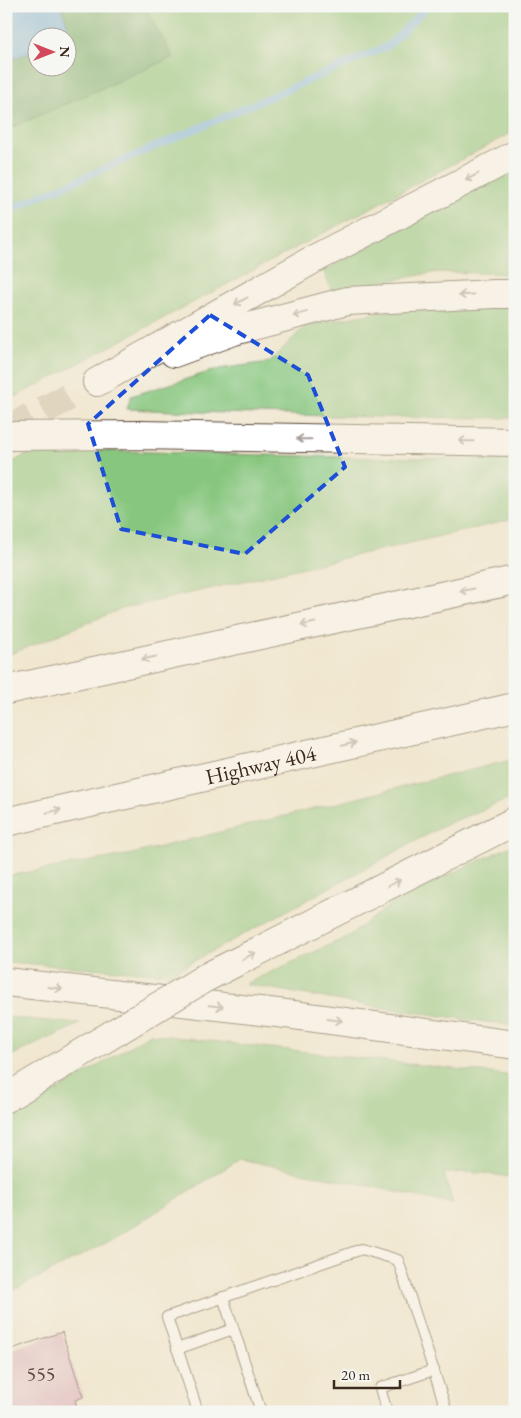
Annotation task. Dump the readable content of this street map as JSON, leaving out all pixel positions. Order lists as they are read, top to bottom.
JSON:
{
  "streets": {
    "highway": ["Highway 404"]
  },
  "house_numbers": ["555"],
  "scale_bar": "20 m",
  "north": "right"
}
